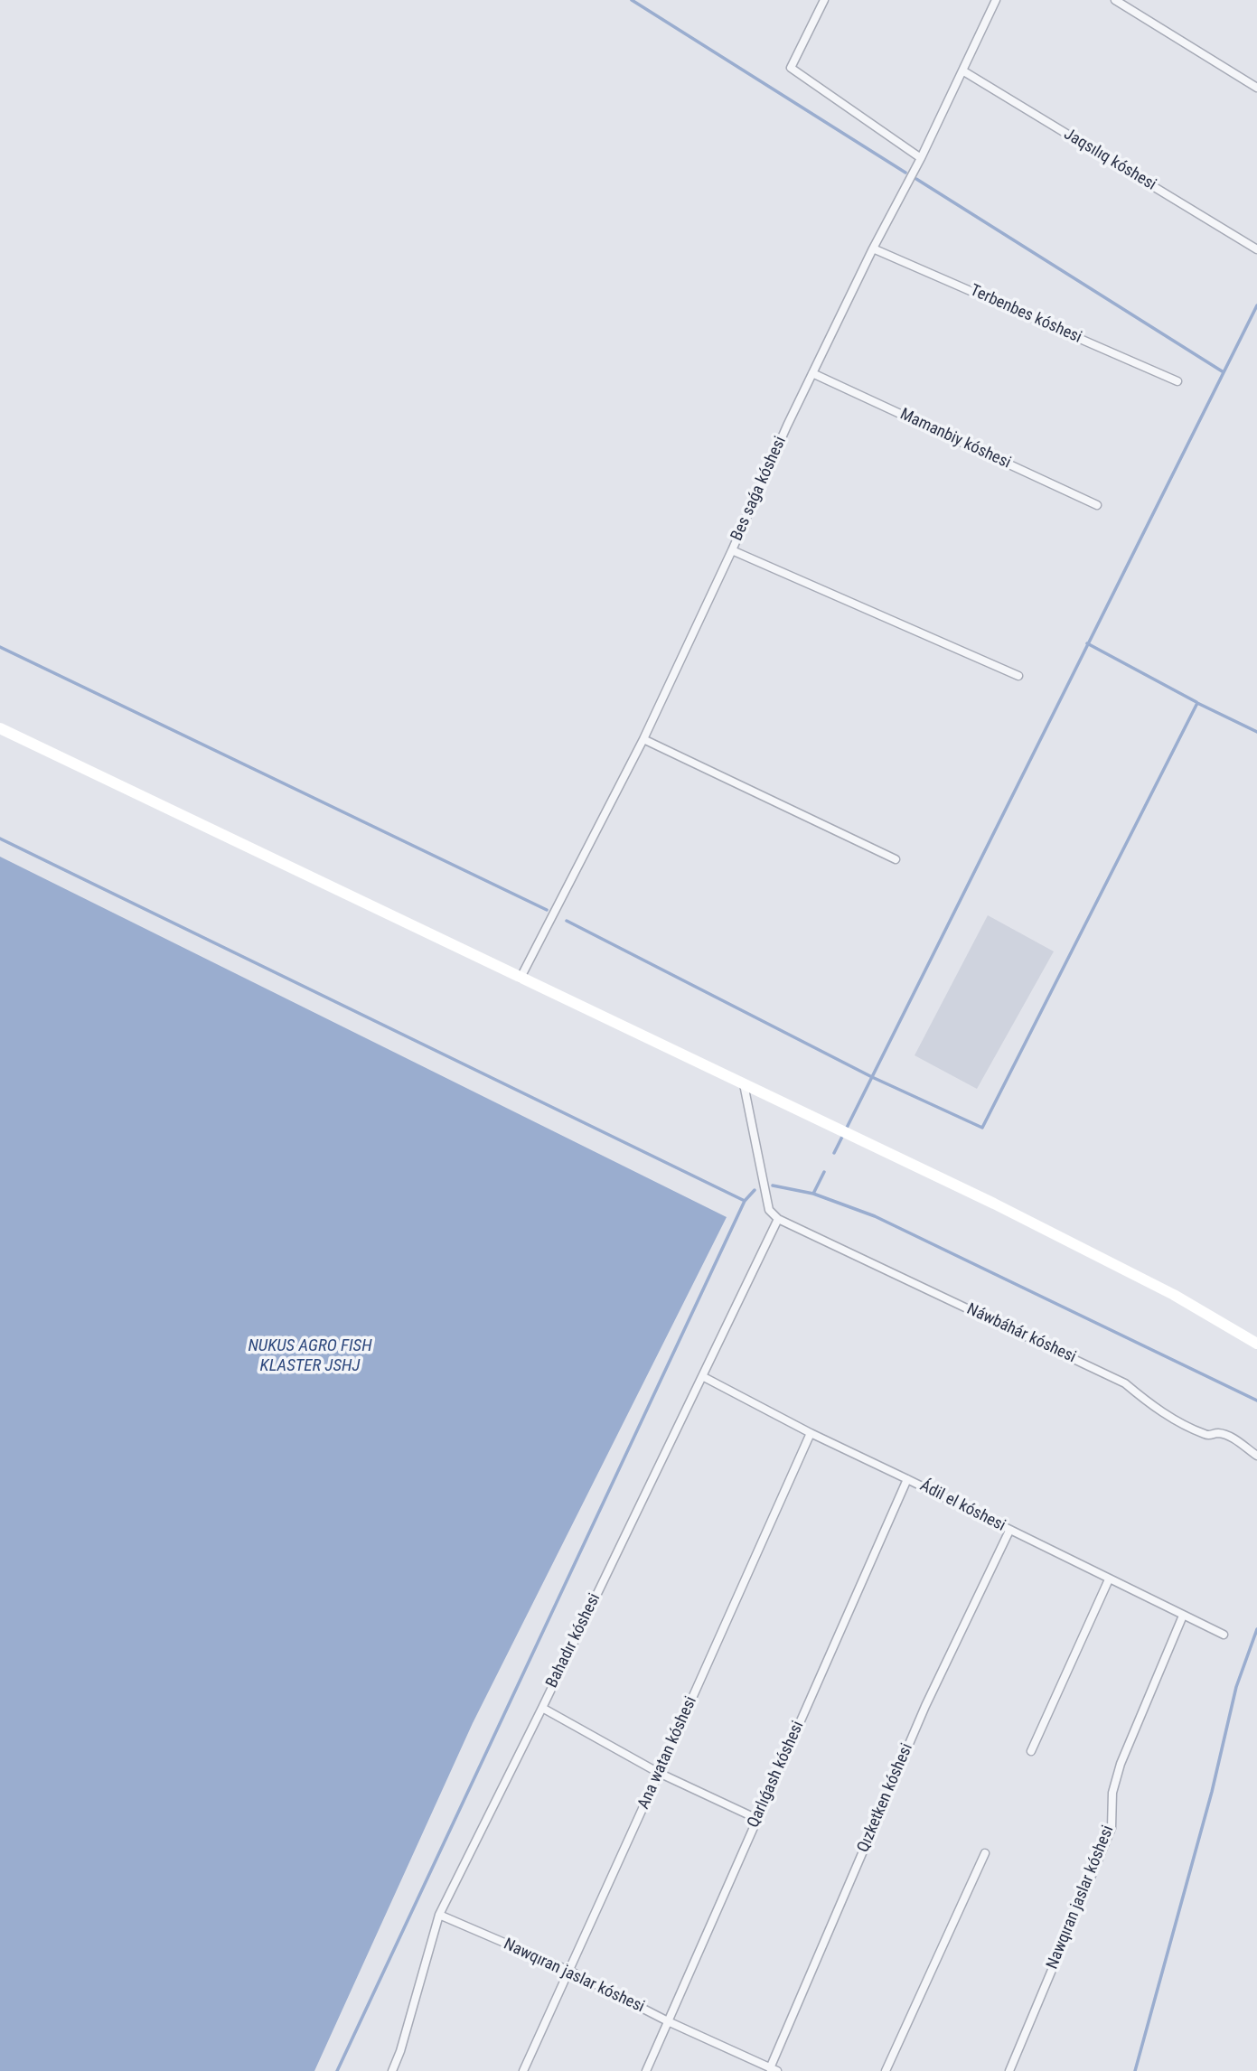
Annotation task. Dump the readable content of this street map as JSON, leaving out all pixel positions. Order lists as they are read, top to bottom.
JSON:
{
  "streets": {
    "street": [
      "Jaqsılıq kóshesi",
      "Terbenbes kóshesi",
      "Mamanbiy kóshesi",
      "Bes saǵa kóshesi",
      "Náwbáhár kóshesi",
      "Ádil el kóshesi",
      "Bahadır kóshesi",
      "Ana watan kóshesi",
      "Qarlıǵash kóshesi",
      "Qızketken kóshesi",
      "Nawqıran jaslar kóshesi"
    ]
  },
  "crossings": [
    ["Jaqsılıq kóshesi", "Bes saǵa kóshesi"],
    ["Terbenbes kóshesi", "Bes saǵa kóshesi"],
    ["Mamanbiy kóshesi", "Bes saǵa kóshesi"],
    ["Náwbáhár kóshesi", "Bahadır kóshesi"],
    ["Ádil el kóshesi", "Bahadır kóshesi"],
    ["Ádil el kóshesi", "Ana watan kóshesi"],
    ["Ádil el kóshesi", "Qarlıǵash kóshesi"],
    ["Ádil el kóshesi", "Qızketken kóshesi"],
    ["Ádil el kóshesi", "Nawqıran jaslar kóshesi"],
    ["Bahadır kóshesi", "Nawqıran jaslar kóshesi"],
    ["Ana watan kóshesi", "Nawqıran jaslar kóshesi"],
    ["Qarlıǵash kóshesi", "Nawqıran jaslar kóshesi"],
    ["Qızketken kóshesi", "Nawqıran jaslar kóshesi"]
  ],
  "water": ["NUKUS AGRO FISH KLASTER JSHJ"]
}
